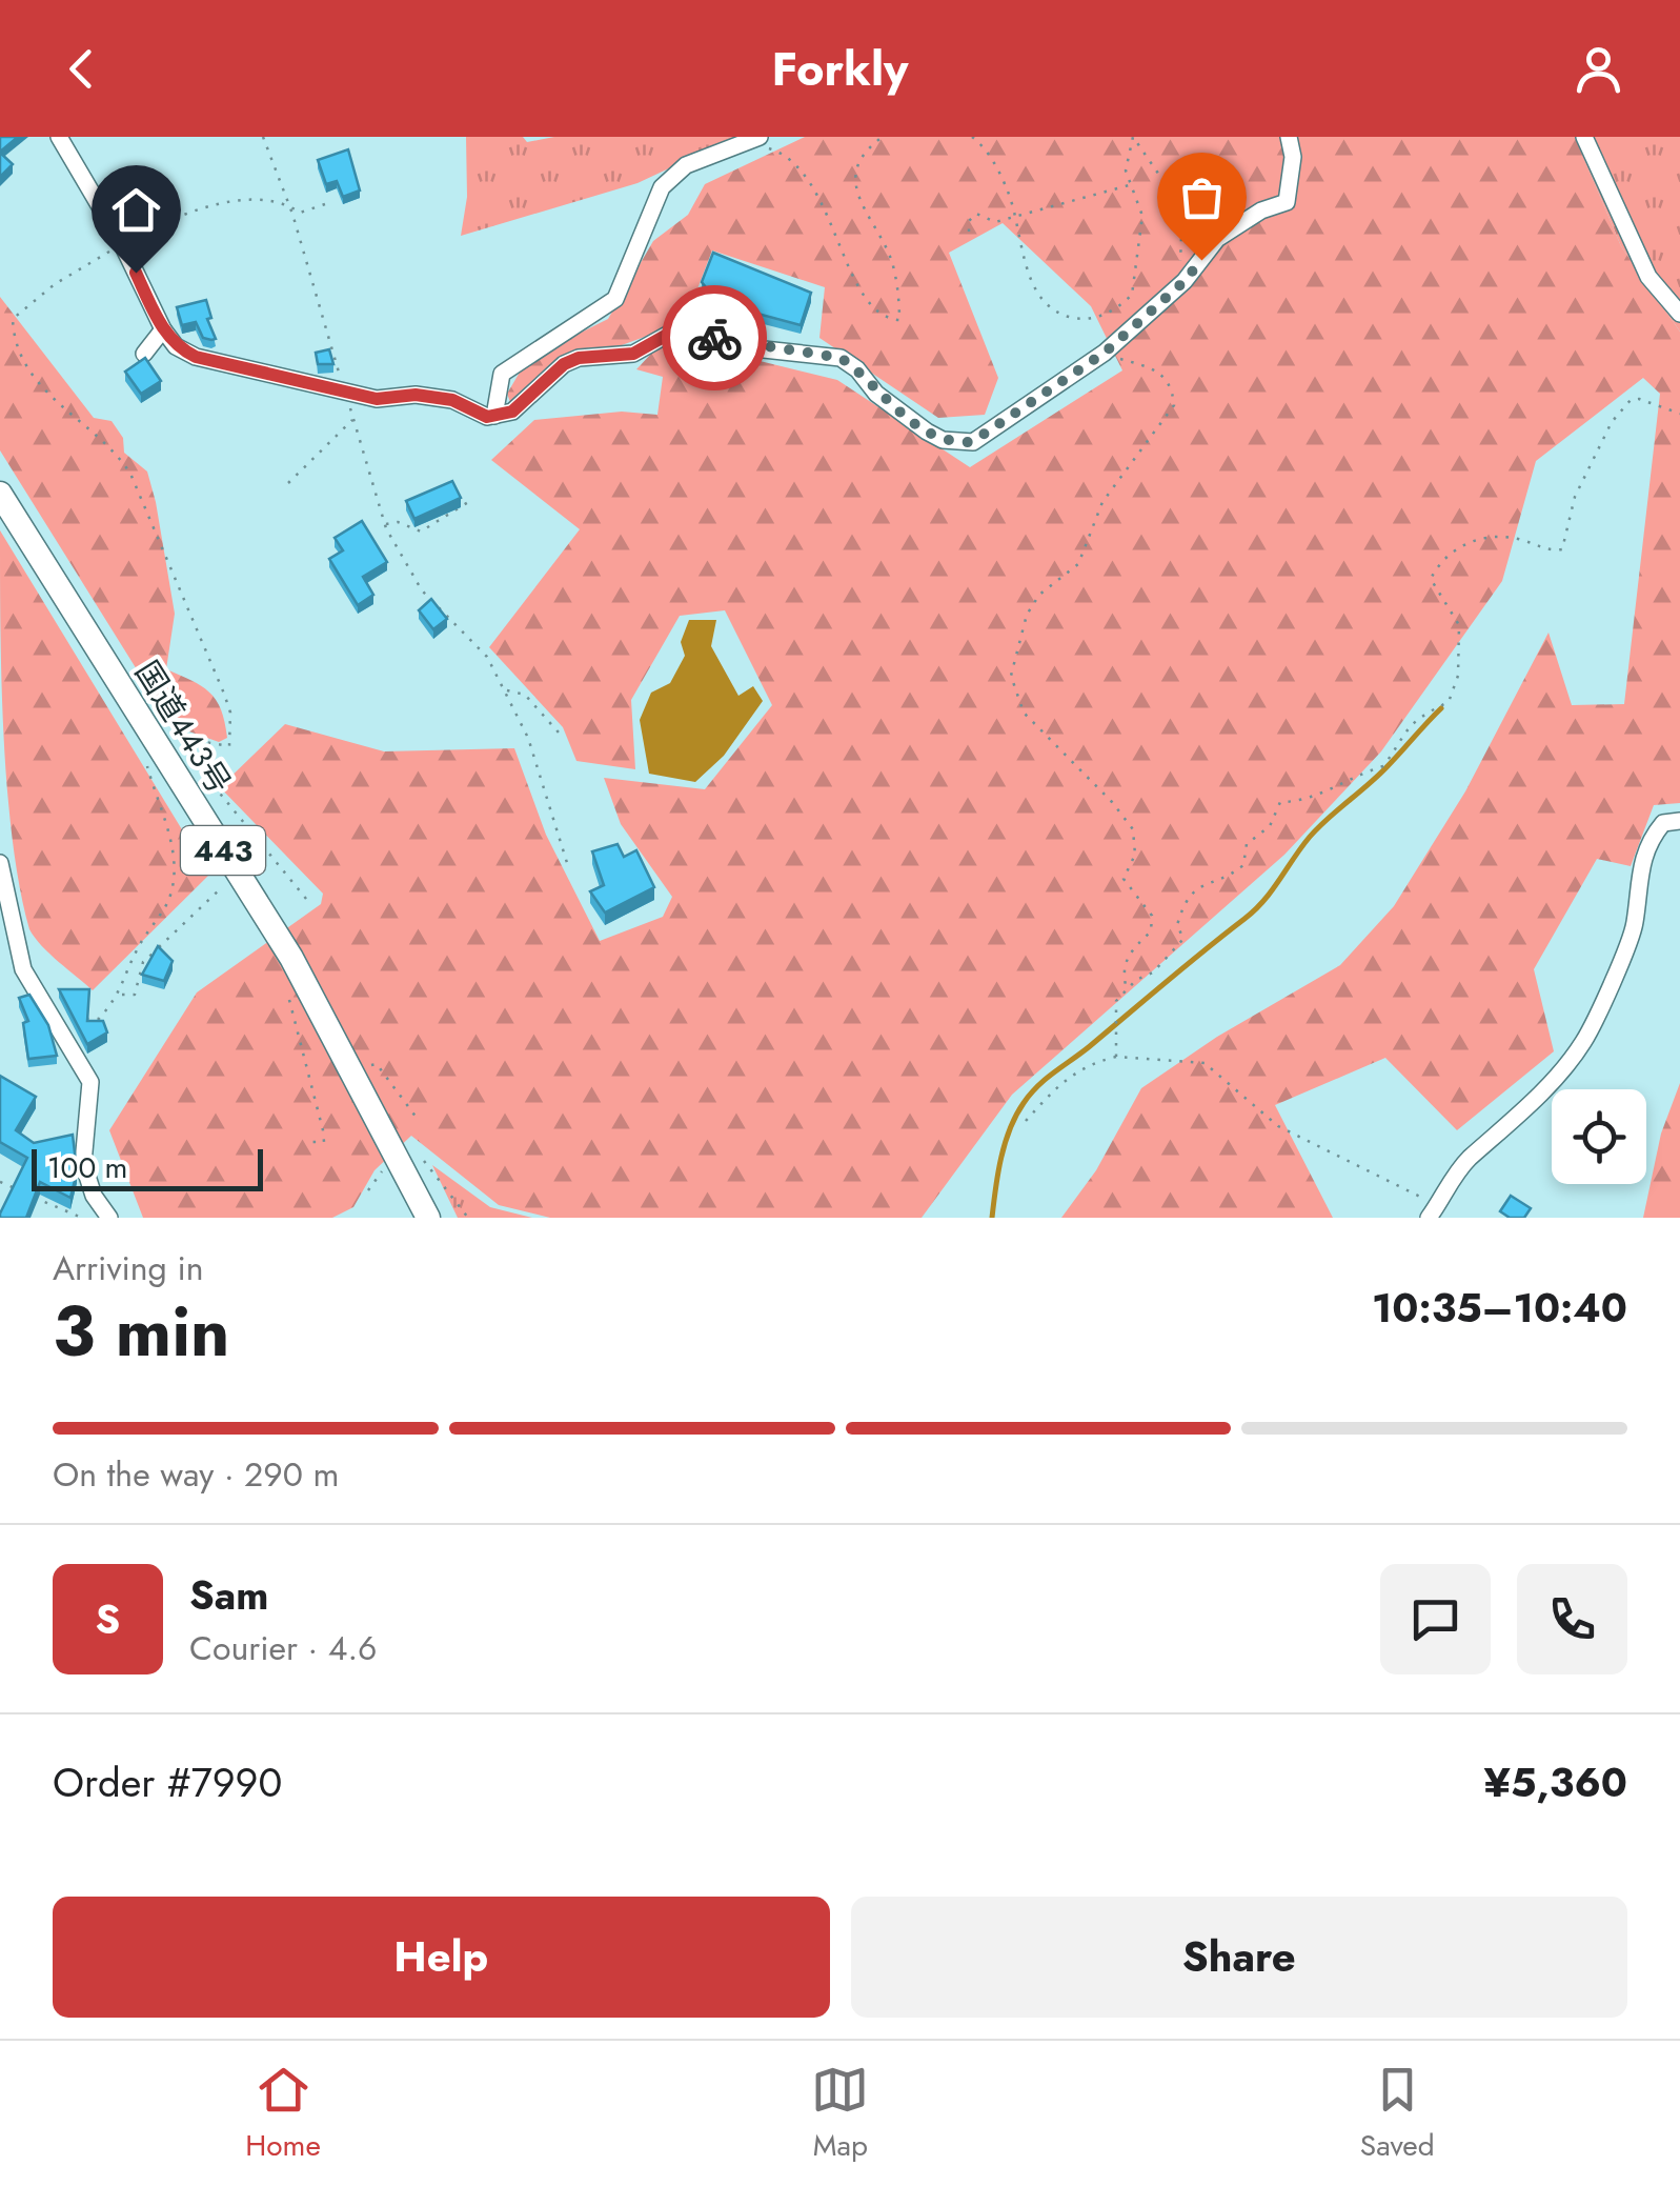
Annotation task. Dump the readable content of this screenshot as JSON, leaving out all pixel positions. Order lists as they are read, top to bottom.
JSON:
{
  "streets": {
    "highway": ["国道443号", "443"]
  },
  "scale_bar": "100 m",
  "page": {
    "header": "Forkly",
    "scale": "100 m",
    "heading": ["3 min", "Arriving in", "10:35–10:40"],
    "panel": [
      "Sam",
      "Courier · 4.6",
      "Order #7990",
      "¥5,360"
    ],
    "bar": "On the way · 290 m",
    "round": "S",
    "buttons": ["Help", "Share"],
    "tabs": ["Home", "Map", "Saved"]
  }
}
